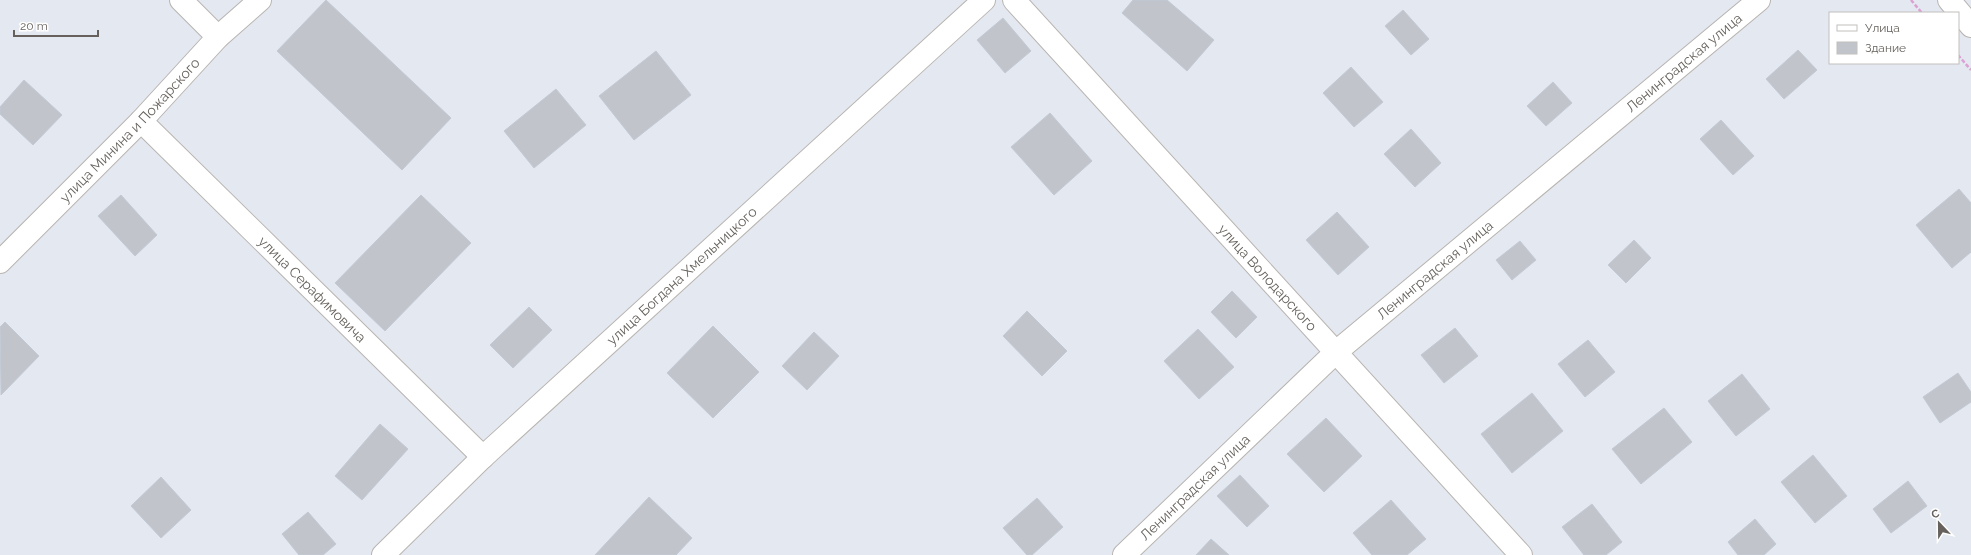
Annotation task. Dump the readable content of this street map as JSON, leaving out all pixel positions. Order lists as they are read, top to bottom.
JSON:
{
  "streets": {
    "street": [
      "Ленинградская улица",
      "улица Минина и Пожарского",
      "улица Богдана Хмельницкого",
      "улица Володарского",
      "улица Серафимовича"
    ]
  },
  "crossings": [
    ["Ленинградская улица", "улица Володарского"],
    ["улица Минина и Пожарского", "улица Серафимовича"],
    ["улица Богдана Хмельницкого", "улица Серафимовича"]
  ],
  "legend": ["Улица", "Здание"],
  "scale_bar": "20 m",
  "north": "top"
}
